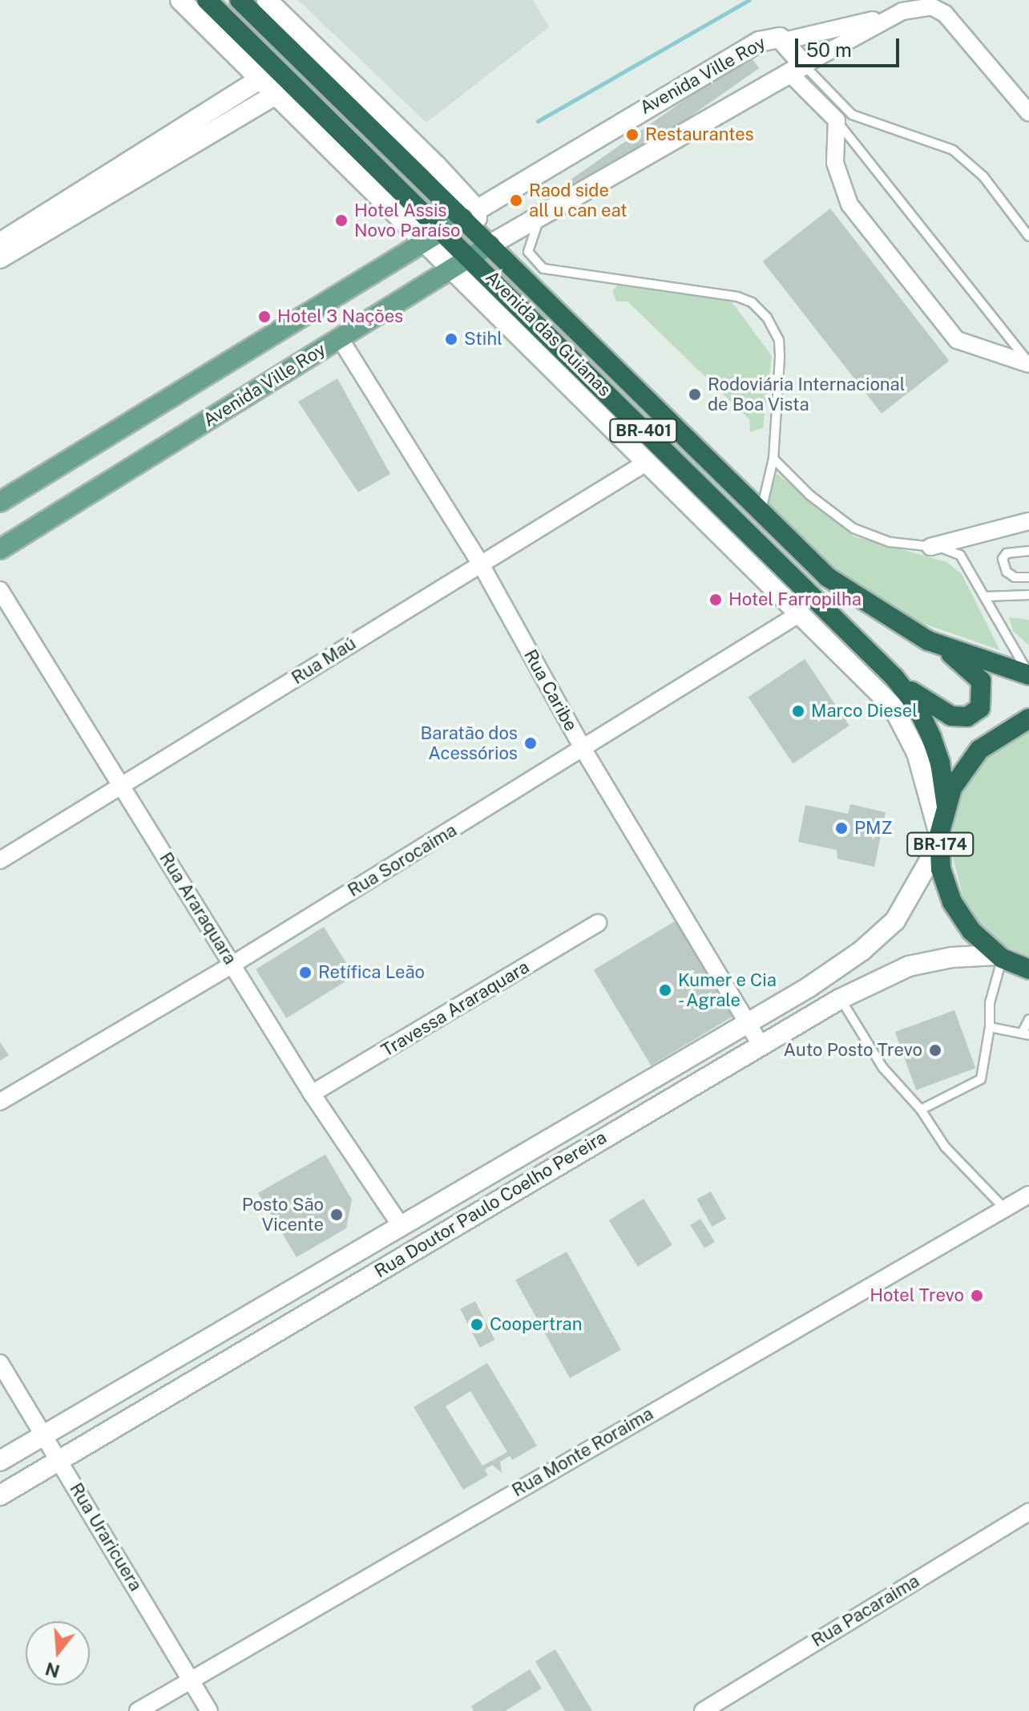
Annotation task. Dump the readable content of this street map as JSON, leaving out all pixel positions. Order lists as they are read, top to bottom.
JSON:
{
  "streets": {
    "highway": ["Avenida das Guianas", "BR-401", "BR-174"],
    "main road": ["Avenida Ville Roy", "Rua Doutor Paulo Coelho Pereira"],
    "street": [
      "Rua Maú",
      "Rua Caribe",
      "Rua Sorocaima",
      "Rua Araraquara",
      "Travessa Araraquara",
      "Rua Monte Roraima",
      "Rua Uraricuera",
      "Rua Pacaraima"
    ]
  },
  "crossings": [
    ["Avenida Ville Roy", "Avenida das Guianas"],
    ["Avenida Ville Roy", "Rua Caribe"],
    ["Avenida das Guianas", "Rua Maú"],
    ["Avenida das Guianas", "BR-174"],
    ["Avenida das Guianas", "Rua Sorocaima"],
    ["Rua Maú", "Rua Caribe"],
    ["Rua Maú", "Rua Araraquara"],
    ["Rua Caribe", "Rua Sorocaima"],
    ["Rua Caribe", "Rua Doutor Paulo Coelho Pereira"],
    ["BR-174", "Rua Doutor Paulo Coelho Pereira"],
    ["Rua Sorocaima", "Rua Araraquara"],
    ["Rua Araraquara", "Travessa Araraquara"],
    ["Rua Araraquara", "Rua Doutor Paulo Coelho Pereira"],
    ["Rua Doutor Paulo Coelho Pereira", "Rua Uraricuera"],
    ["Rua Monte Roraima", "Rua Uraricuera"]
  ],
  "places": [
    "Restaurantes",
    "Raod side all u can eat",
    "Hotel Assis Novo Paraíso",
    "Hotel 3 Nações",
    "Stihl",
    "Rodoviária Internacional de Boa Vista",
    "Hotel Farropilha",
    "Marco Diesel",
    "Baratão dos Acessórios",
    "PMZ",
    "Retífica Leão",
    "Kumer e Cia - Agrale",
    "Auto Posto Trevo",
    "Posto São Vicente",
    "Hotel Trevo",
    "Coopertran"
  ],
  "scale_bar": "50 m",
  "north": "bottom"
}
